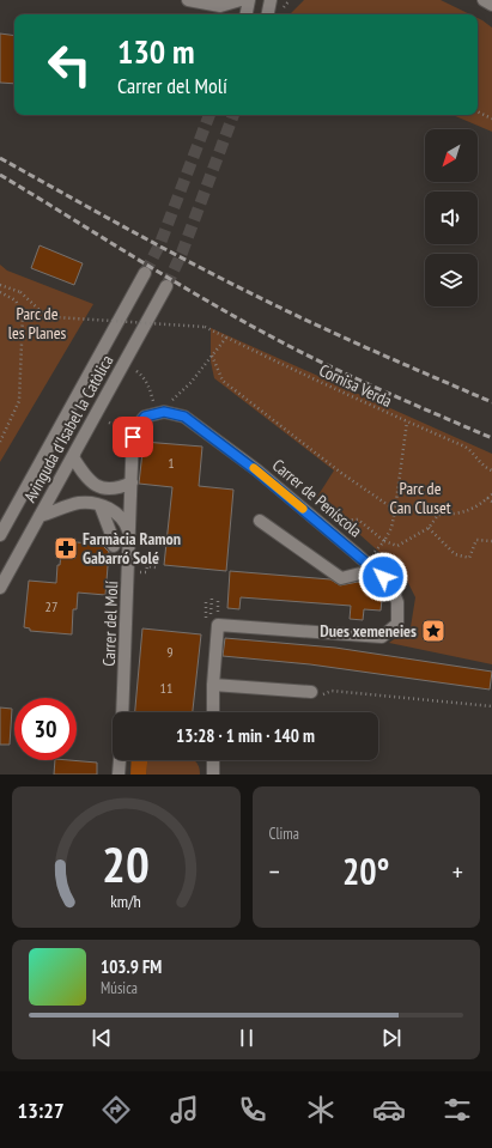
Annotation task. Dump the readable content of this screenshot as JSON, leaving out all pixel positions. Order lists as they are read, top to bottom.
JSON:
{
  "streets": {
    "street": ["Avinguda d'Isabel la Catòlica", "Carrer de Peníscola", "Carrer del Molí"],
    "path": ["Cornisa Verda"]
  },
  "crossings": [
    ["Carrer de Peníscola", "Carrer del Molí"]
  ],
  "parks": ["Parc de les Planes", "Parc de Can Cluset"],
  "places": {
    "pharmacy": ["Farmàcia Ramon Gabarró Solé"],
    "place": ["Dues xemeneies"]
  },
  "house_numbers": [
    "1",
    "27",
    "9",
    "11"
  ],
  "north": "bottom left",
  "page": {
    "turn": ["130 m", "Carrer del Molí"],
    "limit": "30",
    "trip": "13:28 · 1 min · 140 m",
    "tile": "Clima",
    "heat": ["−", "20°", "+"],
    "song": ["103.9 FM", "Música"],
    "tabs": "13:27",
    "gauge": ["20", "km/h"]
  }
}
